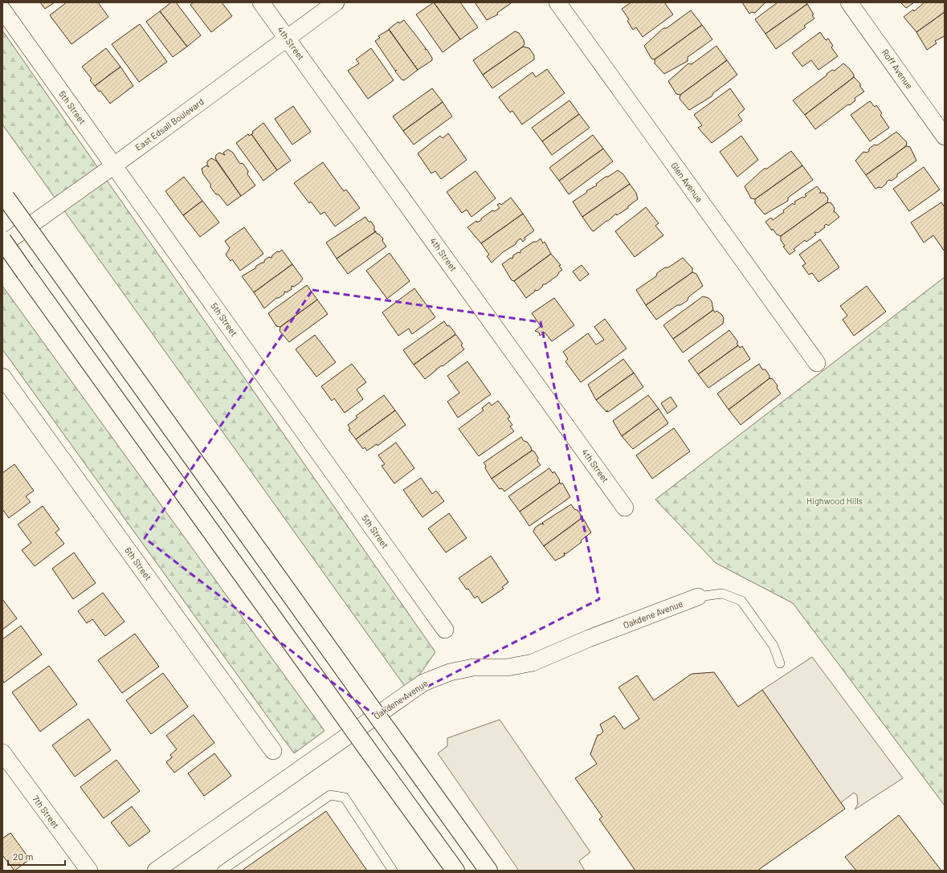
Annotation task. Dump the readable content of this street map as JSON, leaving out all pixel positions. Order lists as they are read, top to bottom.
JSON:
{
  "streets": {
    "street": [
      "4th Street",
      "Roff Avenue",
      "5th Street",
      "East Edsall Boulevard",
      "Glen Avenue",
      "6th Street",
      "Oakdene Avenue",
      "7th Street"
    ]
  },
  "crossings": [
    ["4th Street", "East Edsall Boulevard"],
    ["5th Street", "East Edsall Boulevard"]
  ],
  "parks": ["Highwood Hills"],
  "scale_bar": "20 m"
}
